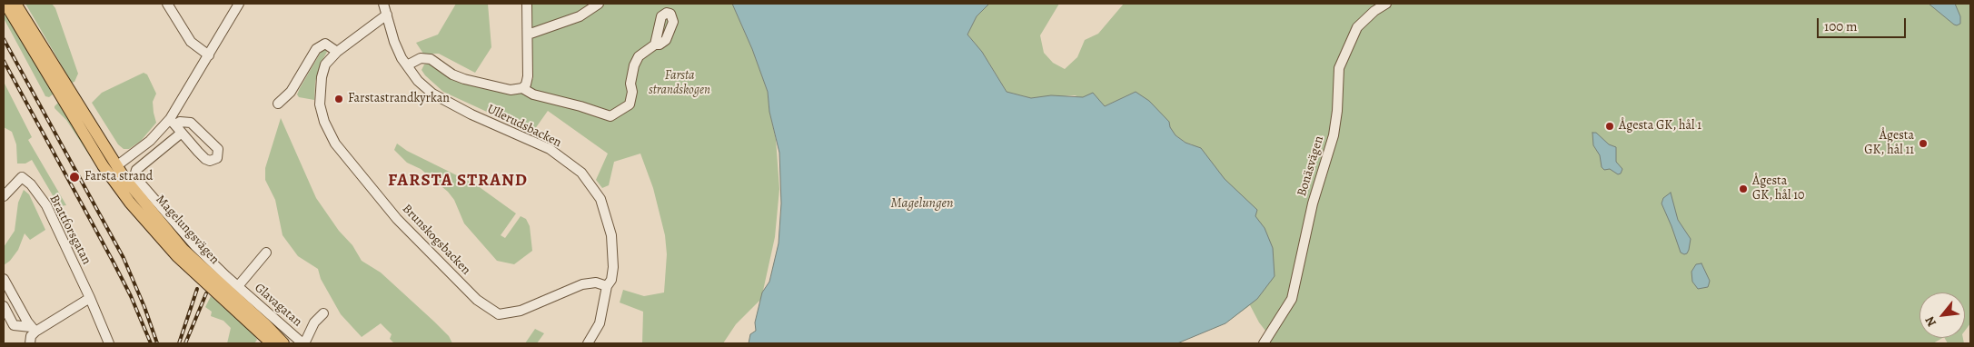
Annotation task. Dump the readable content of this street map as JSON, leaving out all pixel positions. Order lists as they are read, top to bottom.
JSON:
{
  "streets": {
    "main road": ["Magelungsvägen"],
    "street": [
      "Ullerudsbacken",
      "Bonäsvägen",
      "Brattforsgatan",
      "Brunskogsbacken",
      "Glavagatan"
    ]
  },
  "crossings": [
    ["Ullerudsbacken", "Brunskogsbacken"]
  ],
  "districts": ["FARSTA STRAND"],
  "water": ["Magelungen"],
  "parks": ["Farsta strandskogen"],
  "places": [
    "Farstastrandkyrkan",
    "Ågesta GK, hål 1",
    "Ågesta GK, hål 11",
    "Farsta strand",
    "Ågesta GK, hål 10"
  ],
  "scale_bar": "100 m",
  "north": "bottom left"
}
